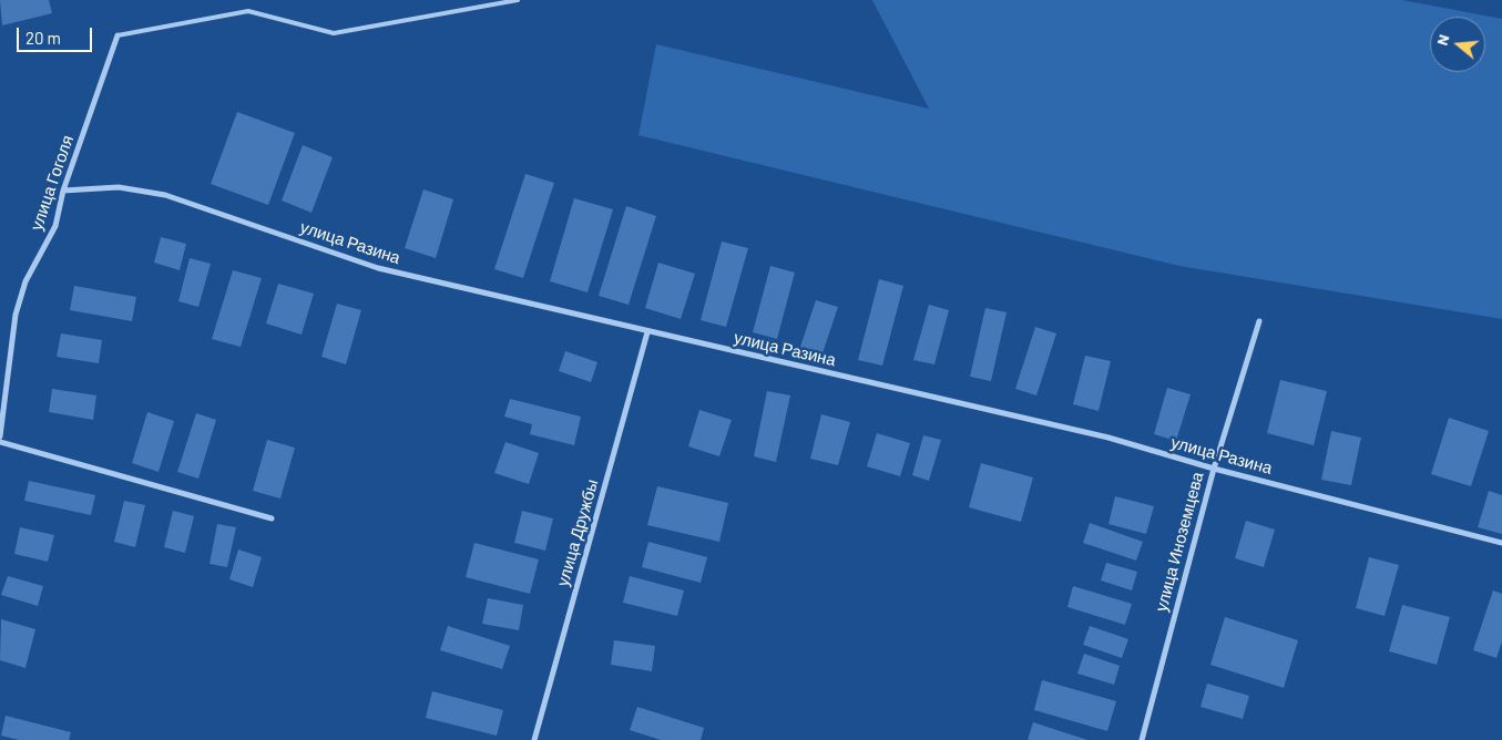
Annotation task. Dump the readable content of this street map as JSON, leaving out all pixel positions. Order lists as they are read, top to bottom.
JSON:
{
  "streets": {
    "street": [
      "улица Гоголя",
      "улица Разина",
      "улица Дружбы",
      "улица Иноземцева"
    ]
  },
  "crossings": [
    ["улица Гоголя", "улица Разина"],
    ["улица Разина", "улица Дружбы"],
    ["улица Разина", "улица Иноземцева"]
  ],
  "scale_bar": "20 m",
  "north": "left"
}
